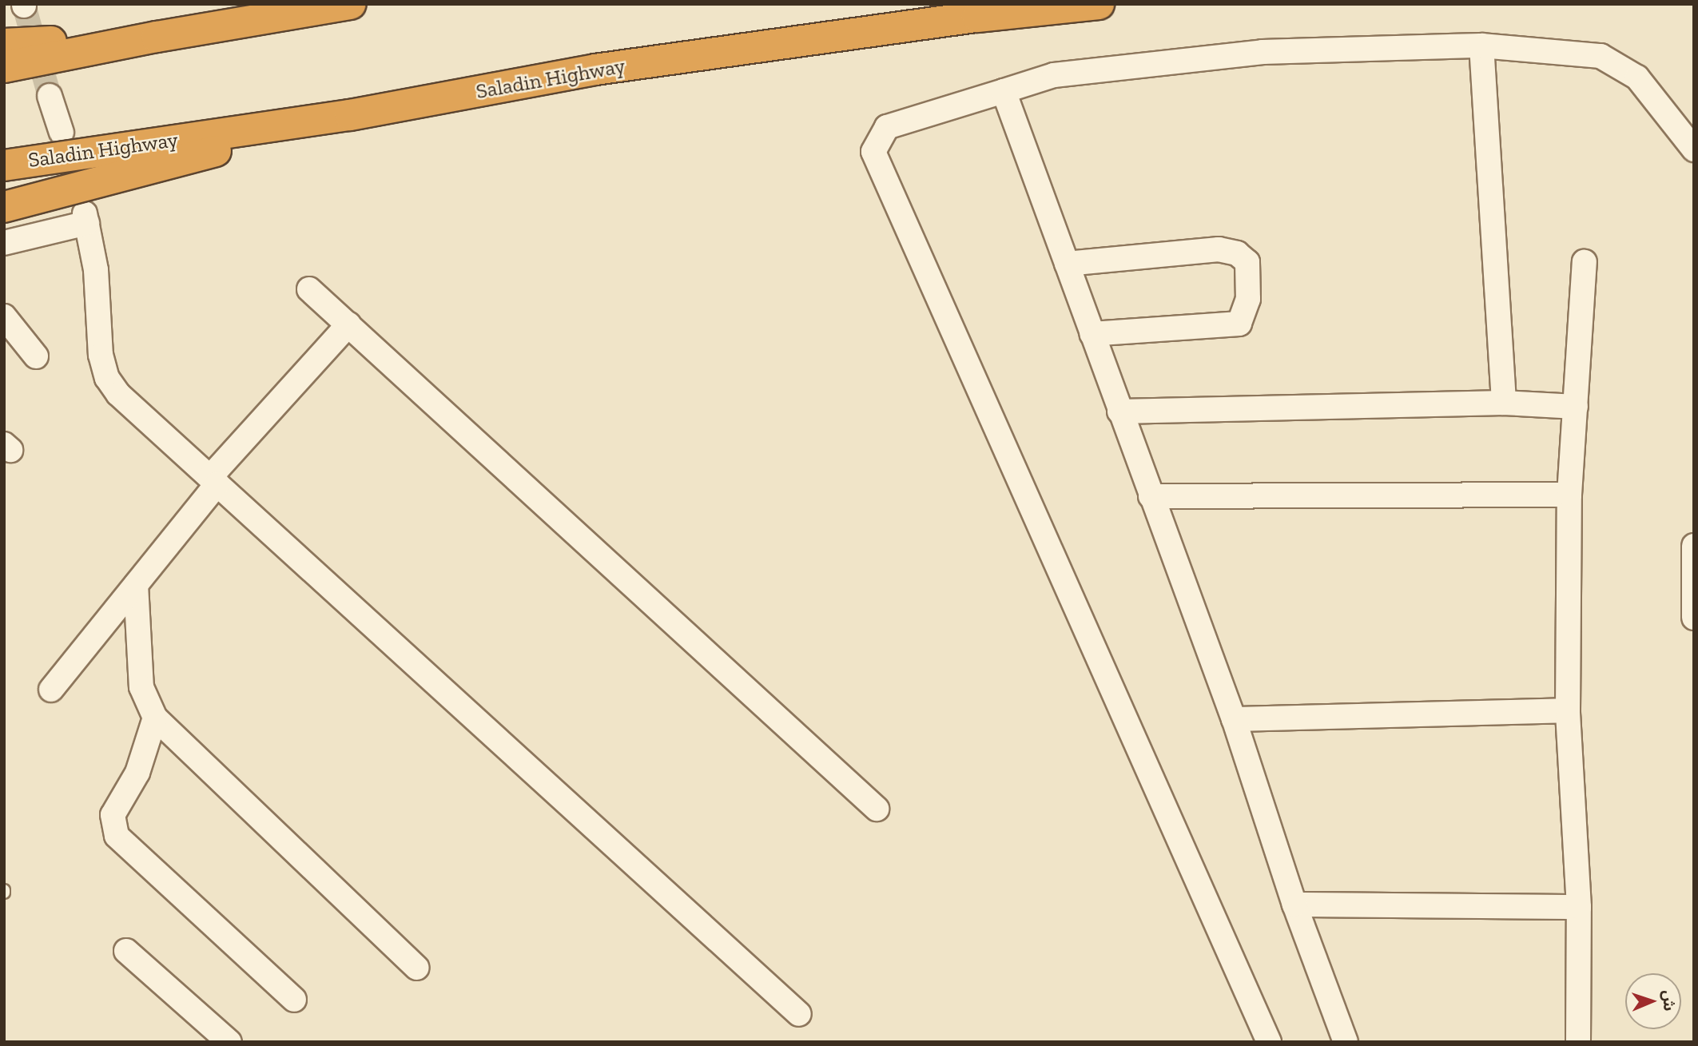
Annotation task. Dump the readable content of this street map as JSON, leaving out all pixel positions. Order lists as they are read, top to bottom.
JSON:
{
  "streets": {
    "highway": ["Saladin Highway"]
  },
  "north": "right"
}
